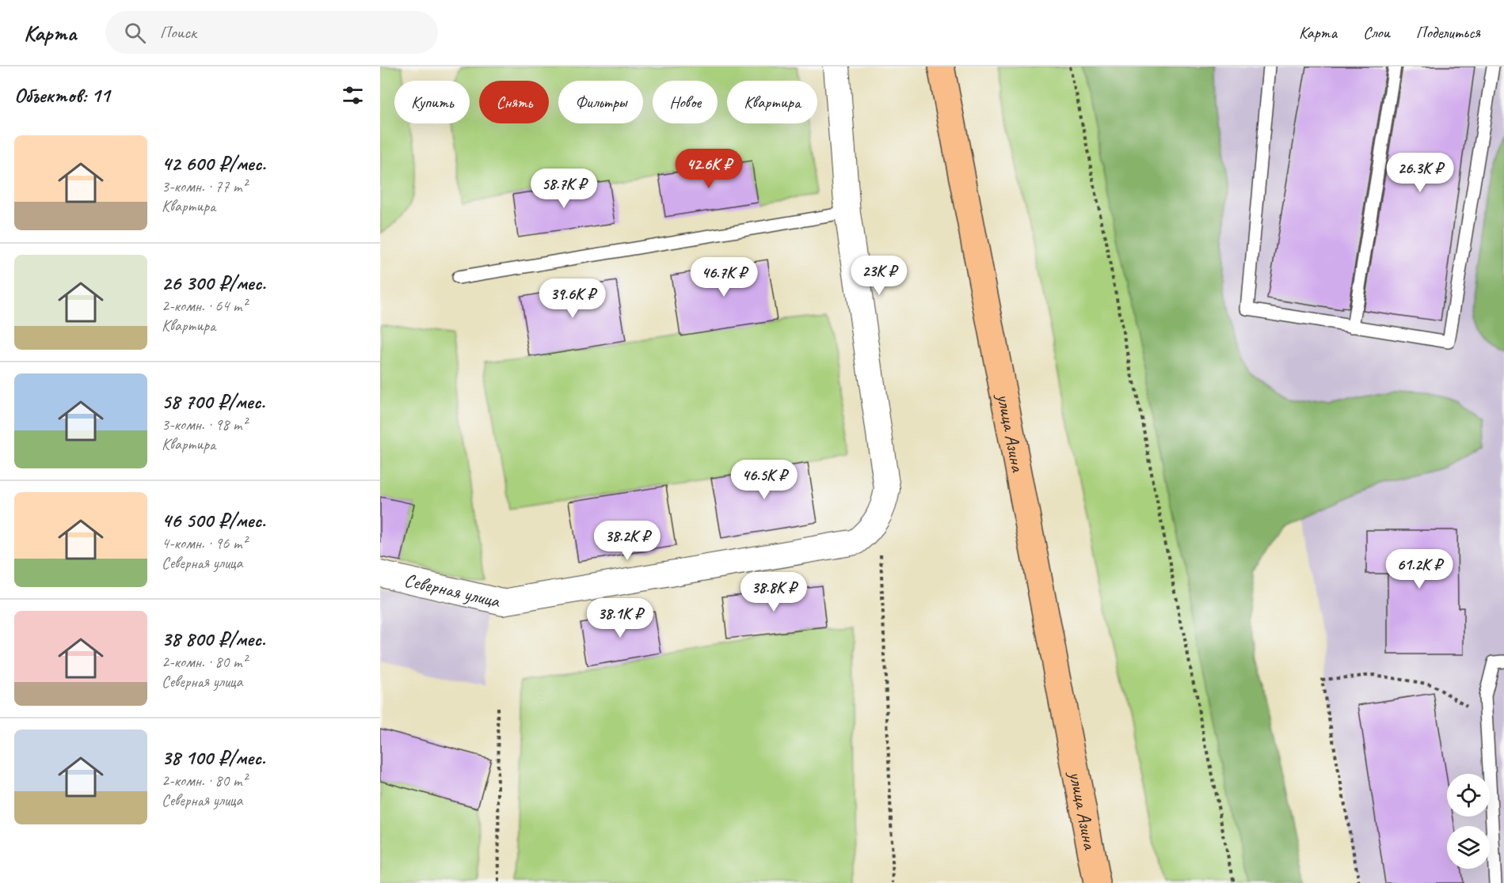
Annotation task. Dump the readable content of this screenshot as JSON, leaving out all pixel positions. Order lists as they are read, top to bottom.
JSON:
{
  "streets": {
    "main road": ["улица Азина"],
    "street": ["Северная улица"]
  },
  "page": {
    "header": "Карта",
    "search": "Поиск",
    "nav": ["Карта", "Слои", "Поделиться"],
    "heading": "Объектов: 11",
    "chip": [
      "Купить",
      "Снять",
      "Фильтры",
      "Новое",
      "Квартира"
    ],
    "list": [
      {
        "name": "42 600 ₽/мес.",
        "note": "3-комн. · 77 m² · Квартира"
      },
      {
        "name": "26 300 ₽/мес.",
        "note": "2-комн. · 64 m² · Квартира"
      },
      {
        "name": "58 700 ₽/мес.",
        "note": "3-комн. · 98 m² · Квартира"
      },
      {
        "name": "46 500 ₽/мес.",
        "note": "4-комн. · 96 m² · Северная улица"
      },
      {
        "name": "38 800 ₽/мес.",
        "note": "2-комн. · 80 m² · Северная улица"
      },
      {
        "name": "38 100 ₽/мес.",
        "note": "2-комн. · 80 m² · Северная улица"
      }
    ],
    "price": [
      "42.6K ₽",
      "26.3K ₽",
      "58.7K ₽",
      "23K ₽",
      "46.7K ₽",
      "39.6K ₽",
      "46.5K ₽",
      "38.2K ₽",
      "61.2K ₽",
      "38.8K ₽",
      "38.1K ₽"
    ]
  }
}
